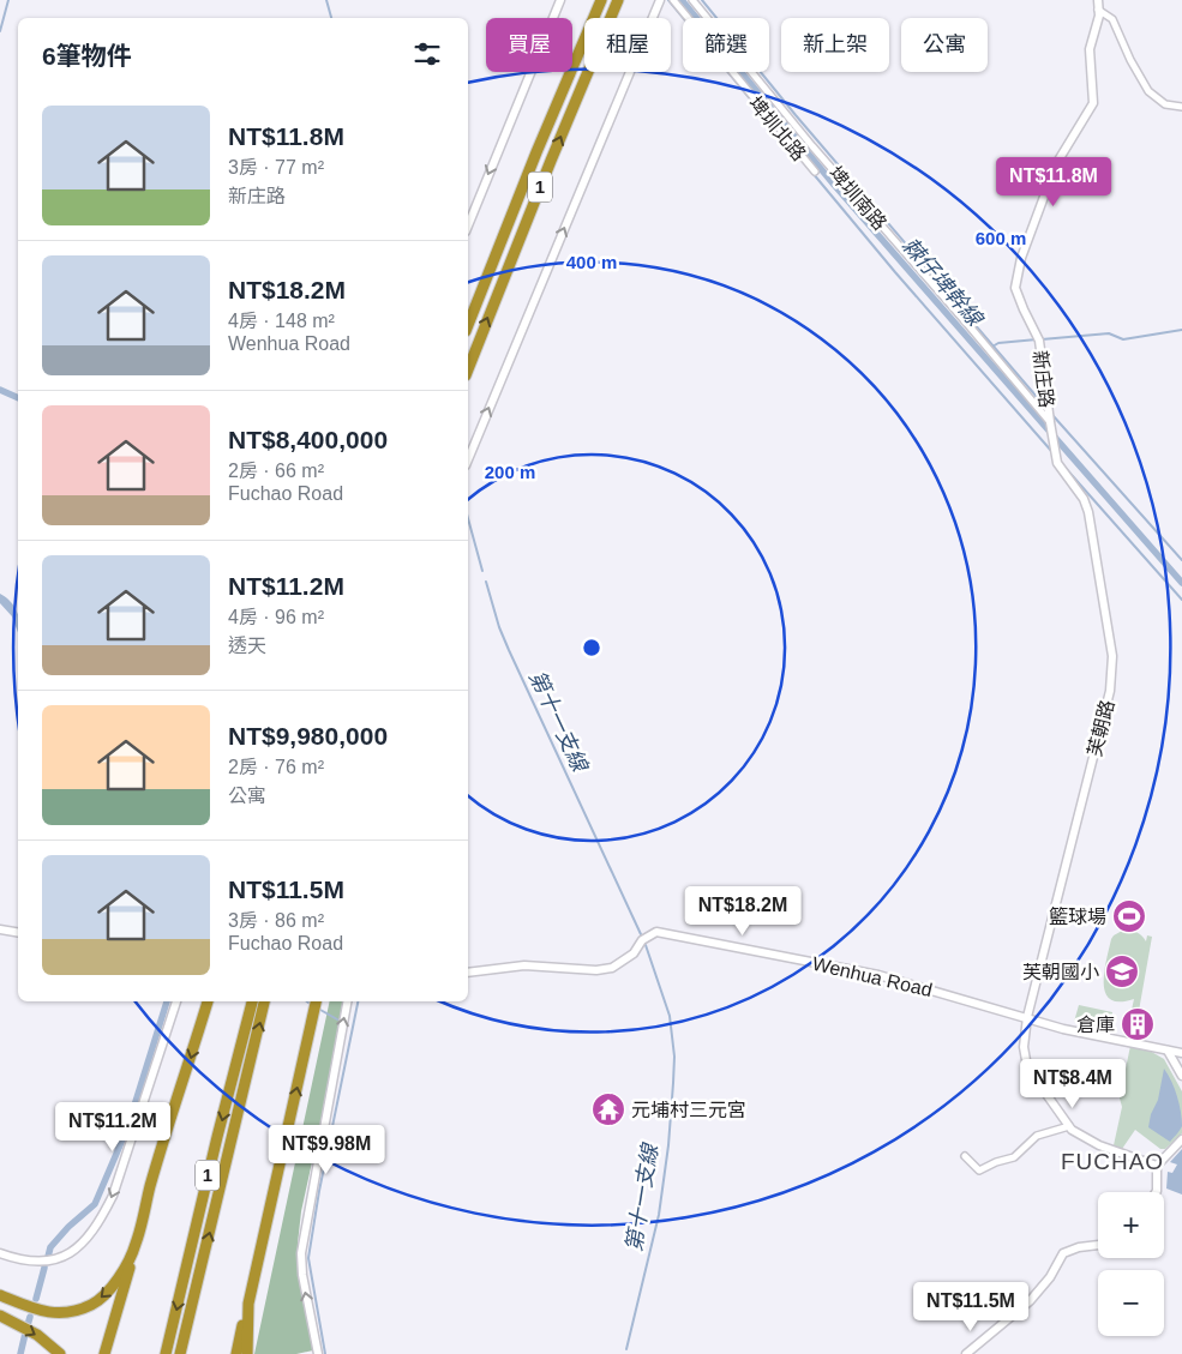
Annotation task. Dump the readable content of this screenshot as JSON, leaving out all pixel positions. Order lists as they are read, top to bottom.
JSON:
{
  "streets": {
    "highway": ["1"],
    "street": [
      "埤圳北路",
      "埤圳南路",
      "新庄路",
      "芙朝路",
      "Wenhua Road"
    ]
  },
  "crossings": [
    ["埤圳南路", "新庄路"],
    ["新庄路", "芙朝路"],
    ["芙朝路", "Wenhua Road"]
  ],
  "districts": ["FUCHAO"],
  "water": ["棘仔埤幹線", "第十一支線"],
  "places": {
    "sports": ["籃球場"],
    "school or university": ["芙朝國小"],
    "building": ["倉庫"],
    "temple": ["元埔村三元宮"]
  },
  "page": {
    "chip": [
      "買屋",
      "租屋",
      "篩選",
      "新上架",
      "公寓"
    ],
    "heading": "6筆物件",
    "list": [
      {
        "name": "NT$11.8M",
        "note": "3房 · 77 m² · 新庄路"
      },
      {
        "name": "NT$18.2M",
        "note": "4房 · 148 m² · Wenhua Road"
      },
      {
        "name": "NT$8,400,000",
        "note": "2房 · 66 m² · Fuchao Road"
      },
      {
        "name": "NT$11.2M",
        "note": "4房 · 96 m² · 透天"
      },
      {
        "name": "NT$9,980,000",
        "note": "2房 · 76 m² · 公寓"
      },
      {
        "name": "NT$11.5M",
        "note": "3房 · 86 m² · Fuchao Road"
      }
    ],
    "price": [
      "NT$11.8M",
      "NT$18.2M",
      "NT$8.4M",
      "NT$11.2M",
      "NT$9.98M",
      "NT$11.5M"
    ],
    "map_buttons": ["+", "−"]
  },
  "rings": ["600 m", "400 m", "200 m"]
}
